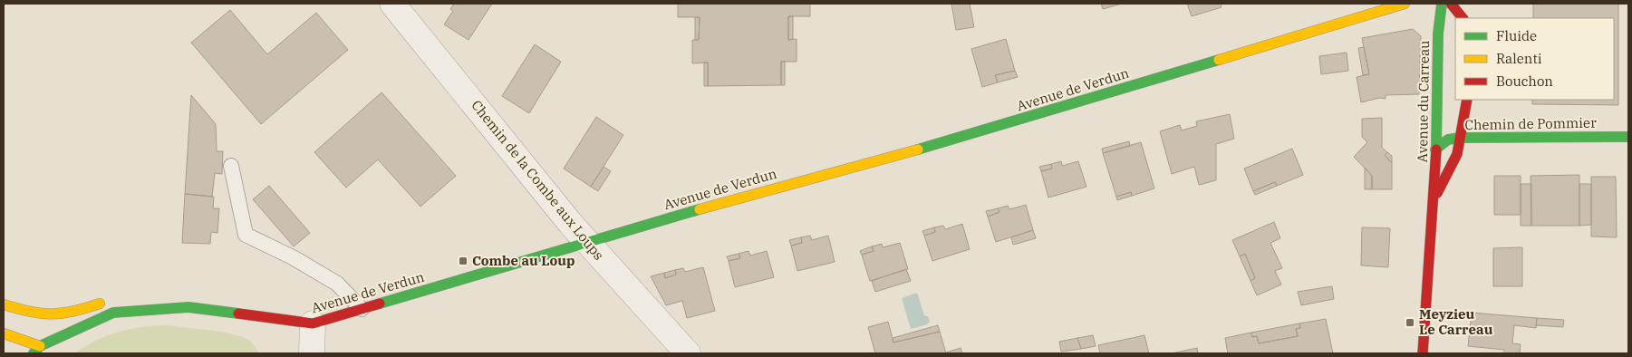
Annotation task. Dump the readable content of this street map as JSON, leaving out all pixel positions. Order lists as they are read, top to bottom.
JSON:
{
  "streets": {
    "main road": ["Avenue de Verdun", "Avenue du Carreau", "Chemin de Pommier"],
    "street": ["Chemin de la Combe aux Loups"]
  },
  "crossings": [
    ["Avenue de Verdun", "Chemin de la Combe aux Loups"],
    ["Avenue du Carreau", "Chemin de Pommier"]
  ],
  "places": {
    "transit": ["Combe au Loup", "Meyzieu Le Carreau"]
  },
  "legend": ["Fluide", "Ralenti", "Bouchon"]
}
